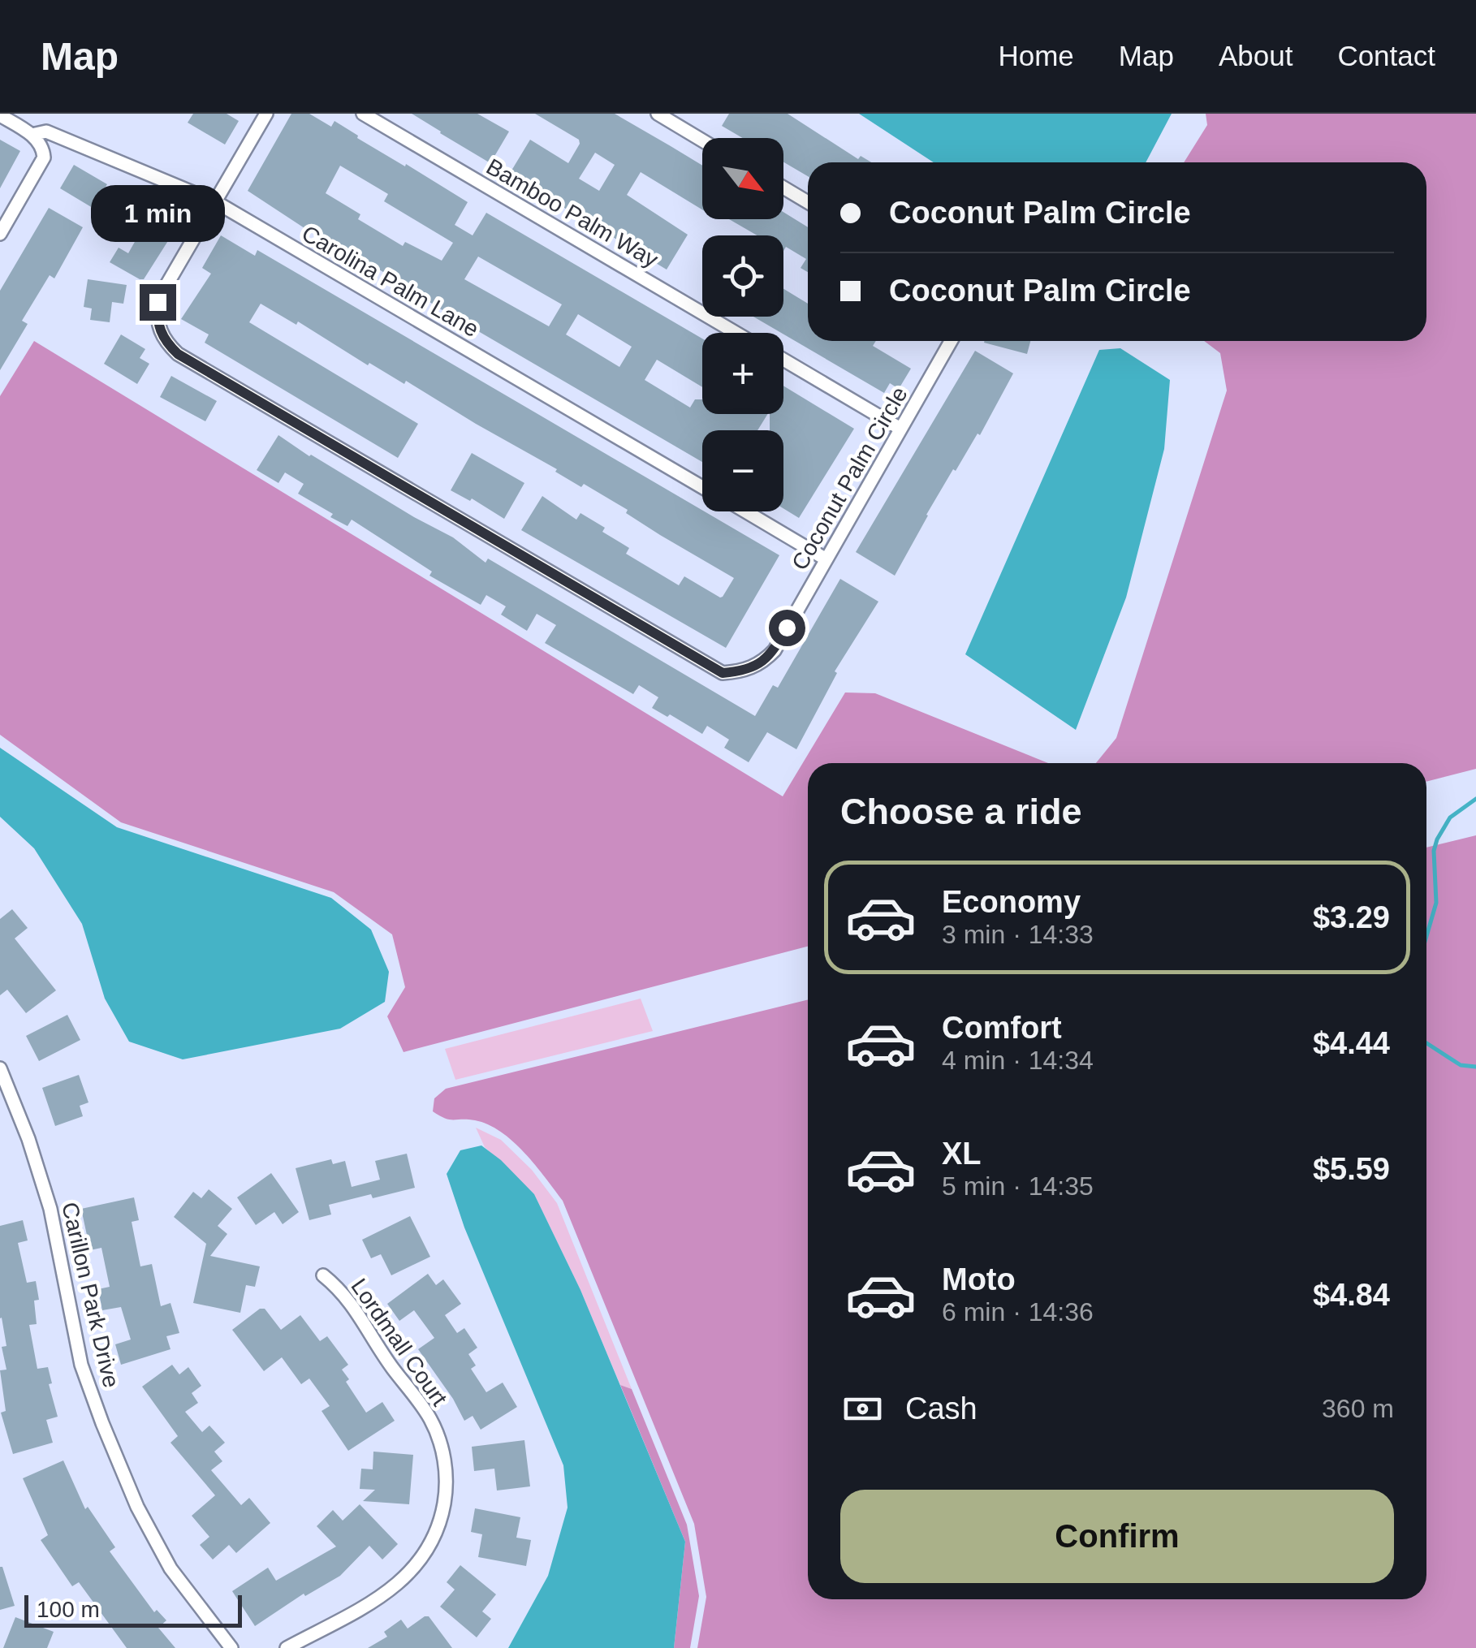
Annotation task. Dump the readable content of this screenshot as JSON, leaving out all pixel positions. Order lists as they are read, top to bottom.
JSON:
{
  "streets": {
    "street": [
      "Bamboo Palm Way",
      "Carolina Palm Lane",
      "Coconut Palm Circle",
      "Carillon Park Drive",
      "Lordmall Court"
    ]
  },
  "crossings": [
    ["Carolina Palm Lane", "Coconut Palm Circle"]
  ],
  "scale_bar": "100 m",
  "north": "bottom right",
  "page": {
    "header": "Map",
    "nav": [
      "Home",
      "Map",
      "About",
      "Contact"
    ],
    "map_buttons": ["+", "−"],
    "banner": ["Coconut Palm Circle", "Coconut Palm Circle"],
    "bubble": "1 min",
    "heading": "Choose a ride",
    "list": [
      {
        "name": "Economy",
        "note": "3 min · 14:33",
        "value": "$3.29"
      },
      {
        "name": "Comfort",
        "note": "4 min · 14:34",
        "value": "$4.44"
      },
      {
        "name": "XL",
        "note": "5 min · 14:35",
        "value": "$5.59"
      },
      {
        "name": "Moto",
        "note": "6 min · 14:36",
        "value": "$4.84"
      }
    ],
    "pay": ["Cash", "360 m"],
    "buttons": "Confirm",
    "scale": "100 m"
  }
}
